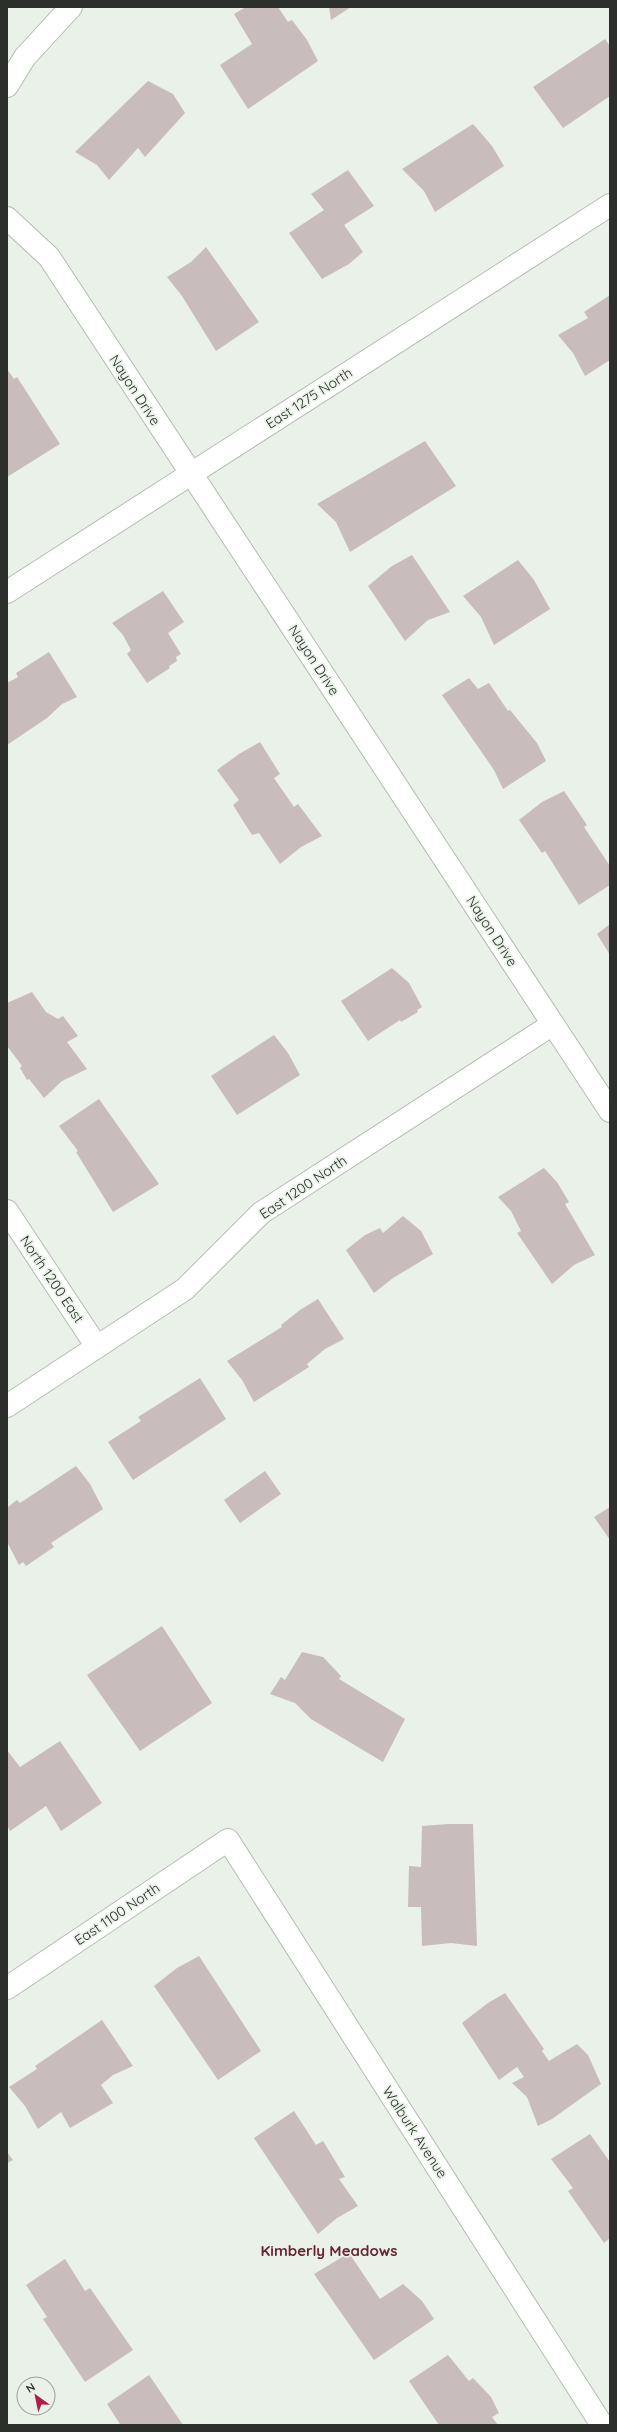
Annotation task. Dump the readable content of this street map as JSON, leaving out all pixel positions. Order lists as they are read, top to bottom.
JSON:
{
  "streets": {
    "street": [
      "Nayon Drive",
      "East 1275 North",
      "East 1200 North",
      "North 1200 East",
      "East 1100 North",
      "Walburk Avenue"
    ]
  },
  "crossings": [
    ["Nayon Drive", "East 1275 North"],
    ["Nayon Drive", "East 1200 North"],
    ["East 1200 North", "North 1200 East"],
    ["East 1100 North", "Walburk Avenue"]
  ],
  "districts": ["Kimberly Meadows"],
  "north": "top left"
}
